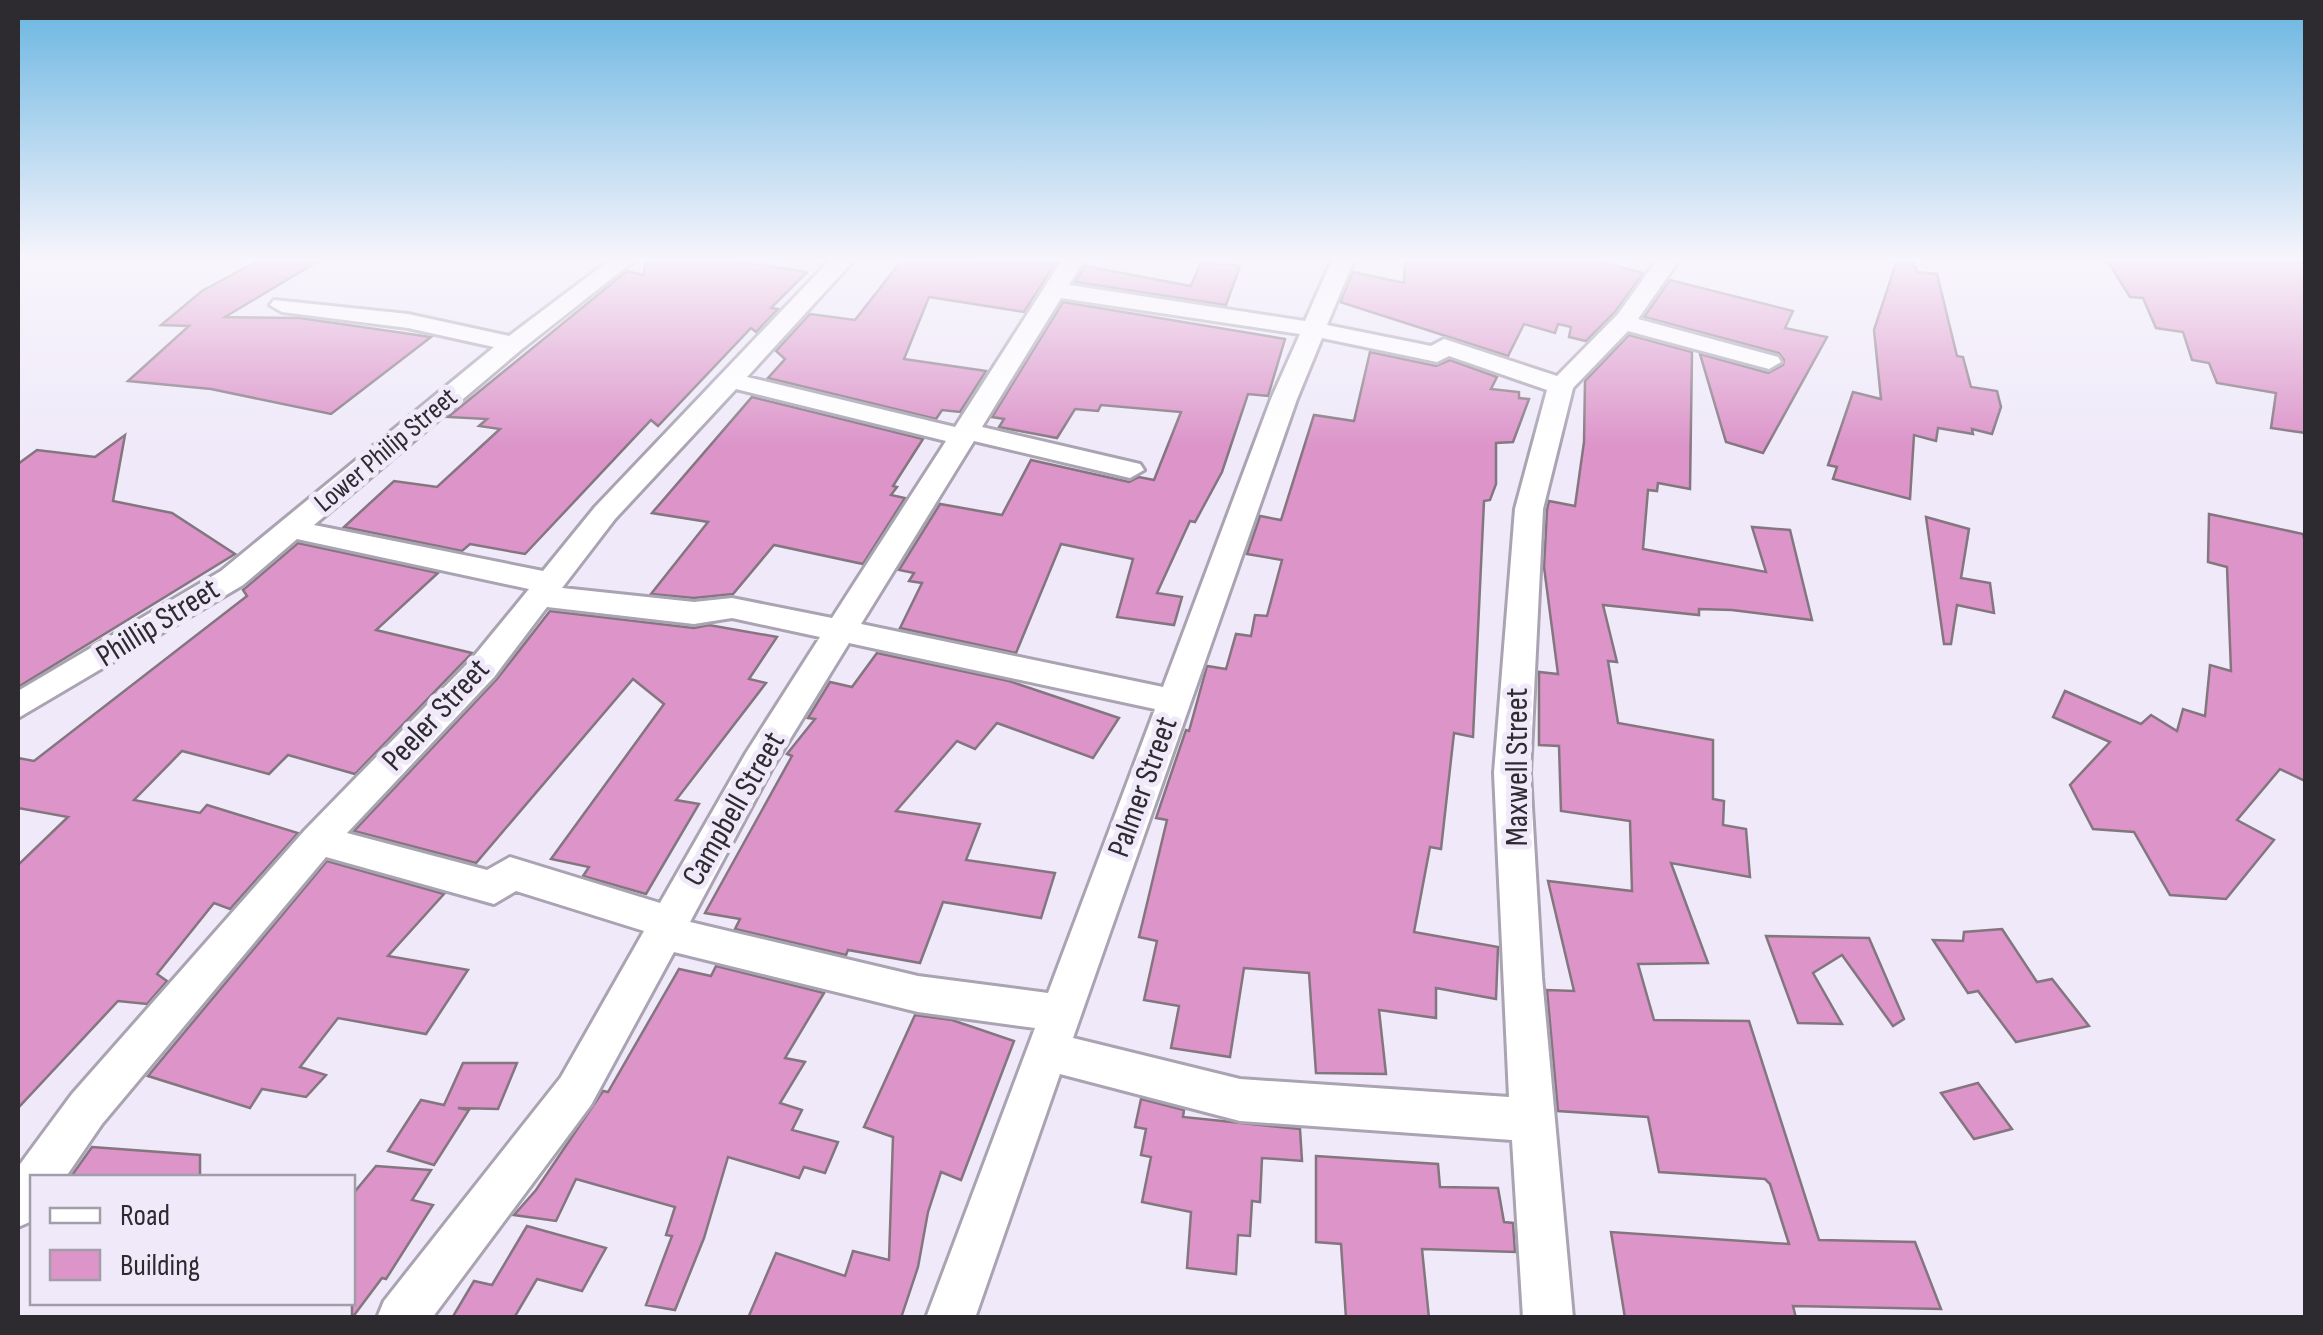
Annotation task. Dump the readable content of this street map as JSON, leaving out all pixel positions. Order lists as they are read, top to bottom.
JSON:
{
  "streets": {
    "street": [
      "Lower Philip Street",
      "Phillip Street",
      "Peeler Street",
      "Maxwell Street",
      "Palmer Street",
      "Campbell Street"
    ]
  },
  "crossings": [
    ["Lower Philip Street", "Phillip Street"]
  ],
  "legend": ["Road", "Building"]
}
